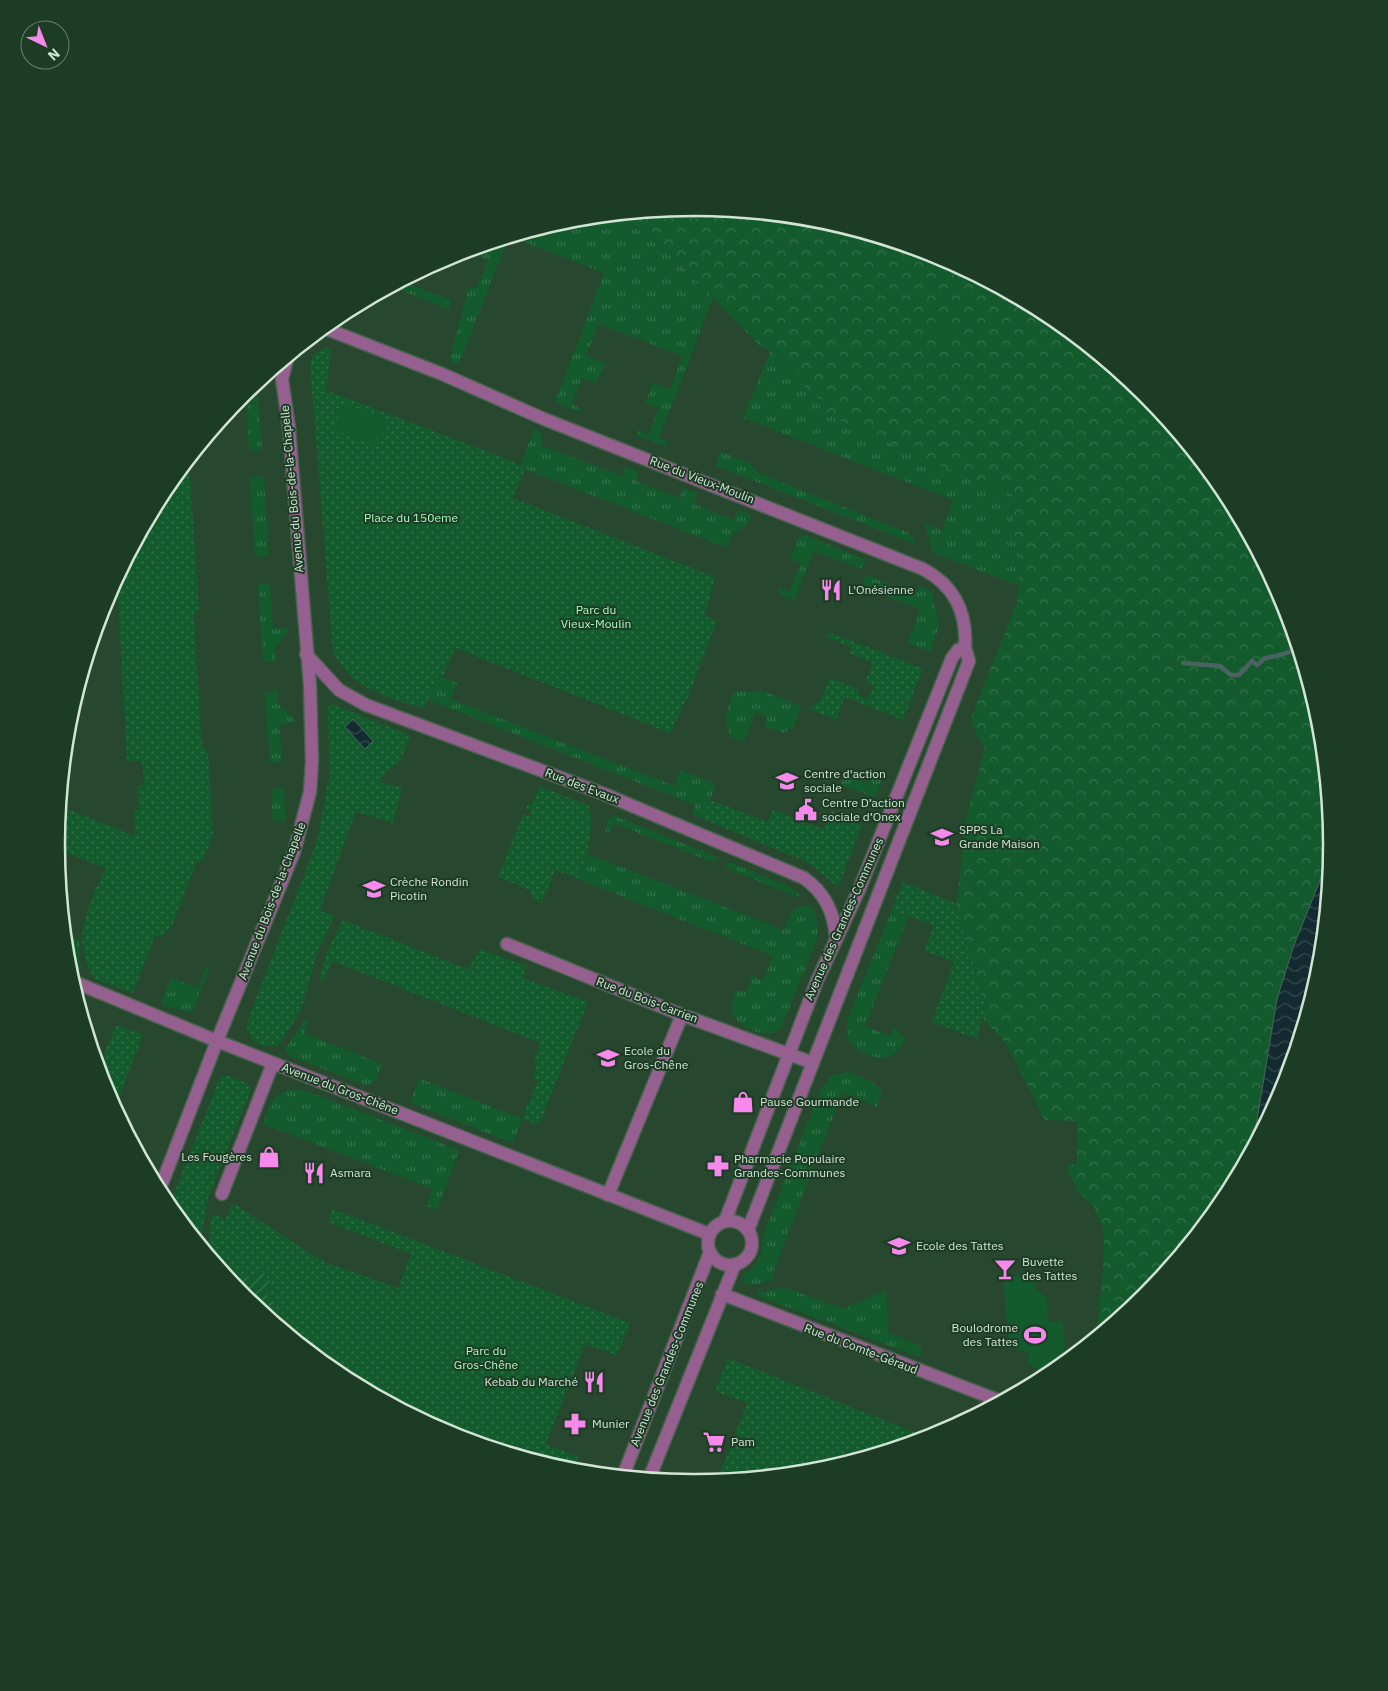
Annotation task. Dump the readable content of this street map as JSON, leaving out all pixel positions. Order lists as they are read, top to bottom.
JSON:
{
  "streets": {
    "street": [
      "Rue du Vieux-Moulin",
      "Avenue du Bois-de-la-Chapelle",
      "Rue des Evaux",
      "Avenue des Grandes-Communes",
      "Rue du Bois-Carrien",
      "Avenue du Gros-Chêne",
      "Rue du Comte-Géraud"
    ]
  },
  "crossings": [
    ["Rue du Vieux-Moulin", "Avenue des Grandes-Communes"],
    ["Avenue du Bois-de-la-Chapelle", "Rue des Evaux"],
    ["Avenue du Bois-de-la-Chapelle", "Avenue du Gros-Chêne"],
    ["Rue des Evaux", "Avenue des Grandes-Communes"],
    ["Avenue des Grandes-Communes", "Rue du Bois-Carrien"],
    ["Avenue des Grandes-Communes", "Avenue du Gros-Chêne"],
    ["Avenue des Grandes-Communes", "Rue du Comte-Géraud"]
  ],
  "parks": ["Place du 150eme", "Parc du Vieux-Moulin", "Parc du Gros-Chêne"],
  "places": {
    "restaurant": ["L'Onésienne", "Asmara", "Kebab du Marché"],
    "school or university": [
      "Centre d'action sociale",
      "SPPS La Grande Maison",
      "Crèche Rondin Picotin",
      "Ecole du Gros-Chêne",
      "Ecole des Tattes"
    ],
    "public building": ["Centre D’action sociale d’Onex"],
    "shop": ["Pause Gourmande", "Les Fougères"],
    "pharmacy": ["Pharmacie Populaire Grandes-Communes", "Munier"],
    "bar": ["Buvette des Tattes"],
    "sports": ["Boulodrome des Tattes"],
    "supermarket": ["Pam"]
  },
  "north": "bottom right"
}
